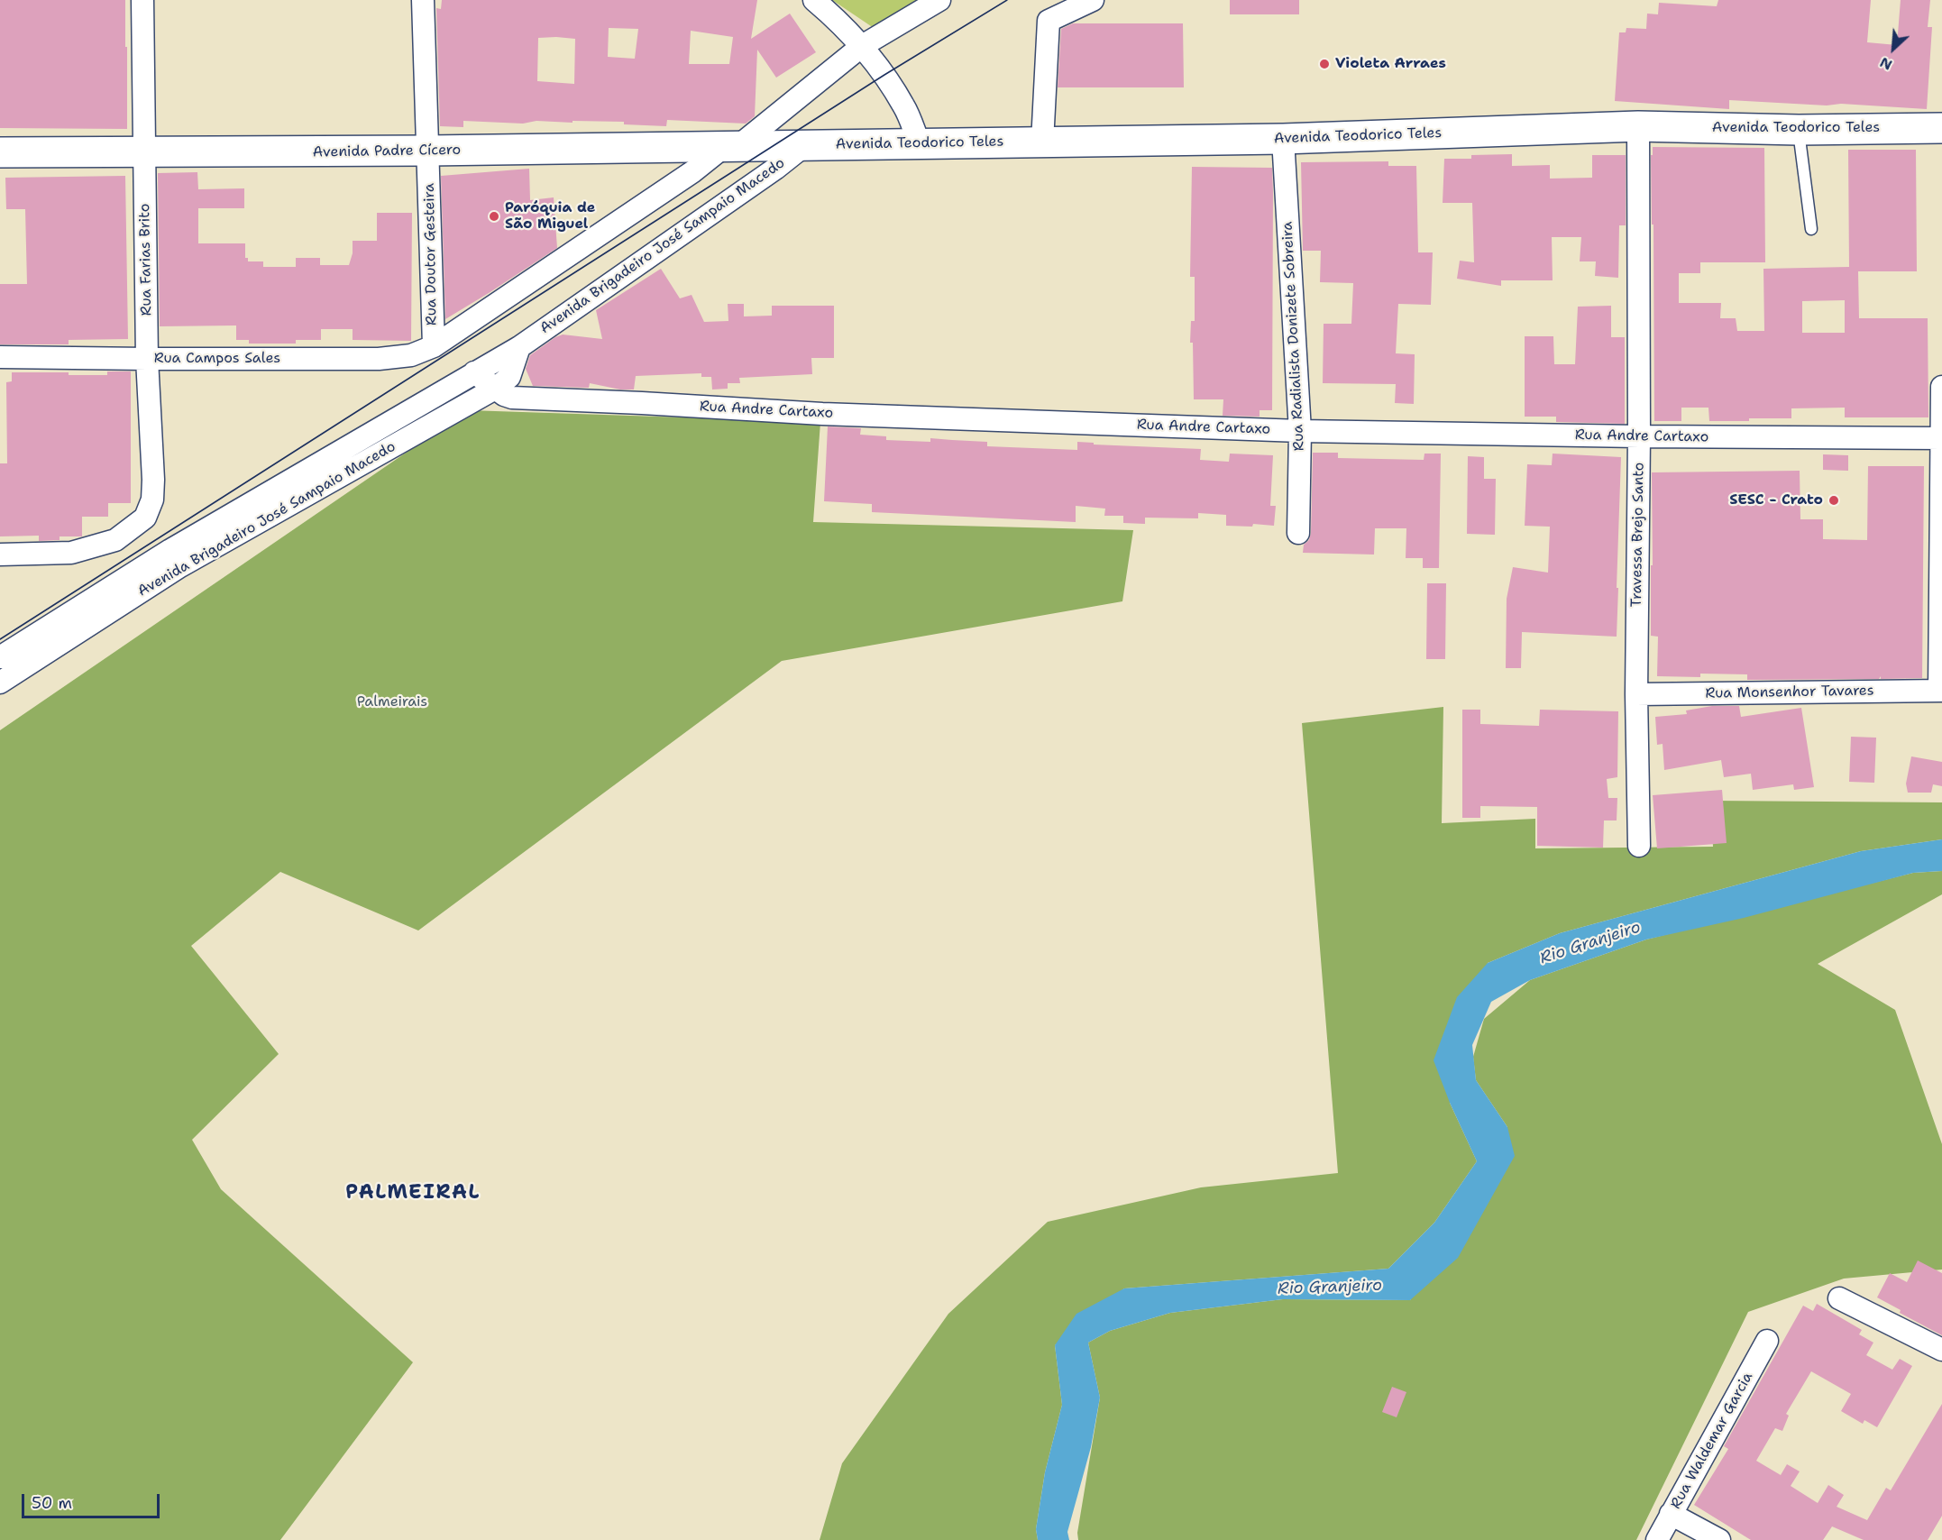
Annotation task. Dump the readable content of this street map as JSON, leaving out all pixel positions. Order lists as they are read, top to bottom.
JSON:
{
  "streets": {
    "main road": ["Avenida Teodorico Teles", "Avenida Padre Cícero"],
    "street": [
      "Avenida Brigadeiro José Sampaio Macedo",
      "Rua Doutor Gesteira",
      "Rua Farias Brito",
      "Rua Radialista Donizete Sobreira",
      "Rua Campos Sales",
      "Rua Andre Cartaxo",
      "Travessa Brejo Santo",
      "Rua Monsenhor Tavares",
      "Rua Waldemar Garcia"
    ]
  },
  "crossings": [
    ["Avenida Teodorico Teles", "Avenida Padre Cícero"],
    ["Avenida Teodorico Teles", "Avenida Brigadeiro José Sampaio Macedo"],
    ["Avenida Teodorico Teles", "Rua Radialista Donizete Sobreira"],
    ["Avenida Teodorico Teles", "Travessa Brejo Santo"],
    ["Avenida Padre Cícero", "Rua Doutor Gesteira"],
    ["Avenida Padre Cícero", "Rua Farias Brito"],
    ["Avenida Brigadeiro José Sampaio Macedo", "Rua Andre Cartaxo"],
    ["Rua Doutor Gesteira", "Rua Campos Sales"],
    ["Rua Farias Brito", "Rua Campos Sales"],
    ["Rua Radialista Donizete Sobreira", "Rua Andre Cartaxo"],
    ["Rua Andre Cartaxo", "Travessa Brejo Santo"],
    ["Travessa Brejo Santo", "Rua Monsenhor Tavares"]
  ],
  "districts": ["PALMEIRAL"],
  "water": ["Rio Granjeiro"],
  "parks": ["Palmeirais"],
  "places": ["Violeta Arraes", "Paróquia de São Miguel", "SESC - Crato"],
  "scale_bar": "50 m",
  "north": "bottom left"
}
